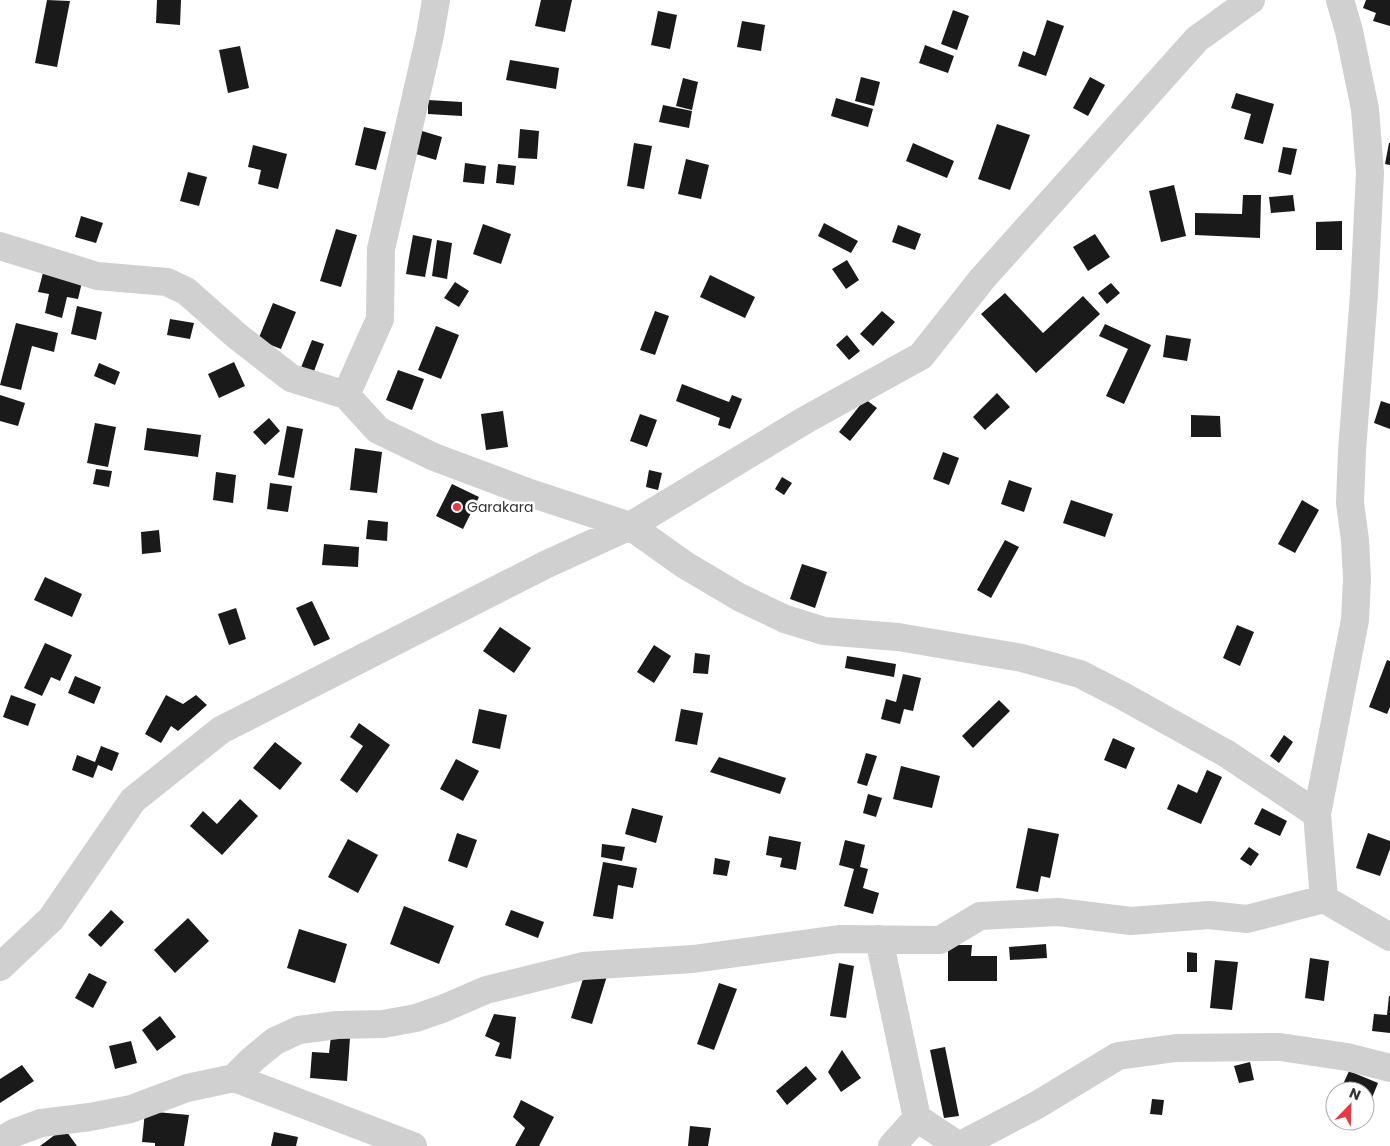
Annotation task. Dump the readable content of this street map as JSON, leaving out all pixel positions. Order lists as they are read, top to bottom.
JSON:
{
  "places": ["Garakara"],
  "north": "top right"
}
